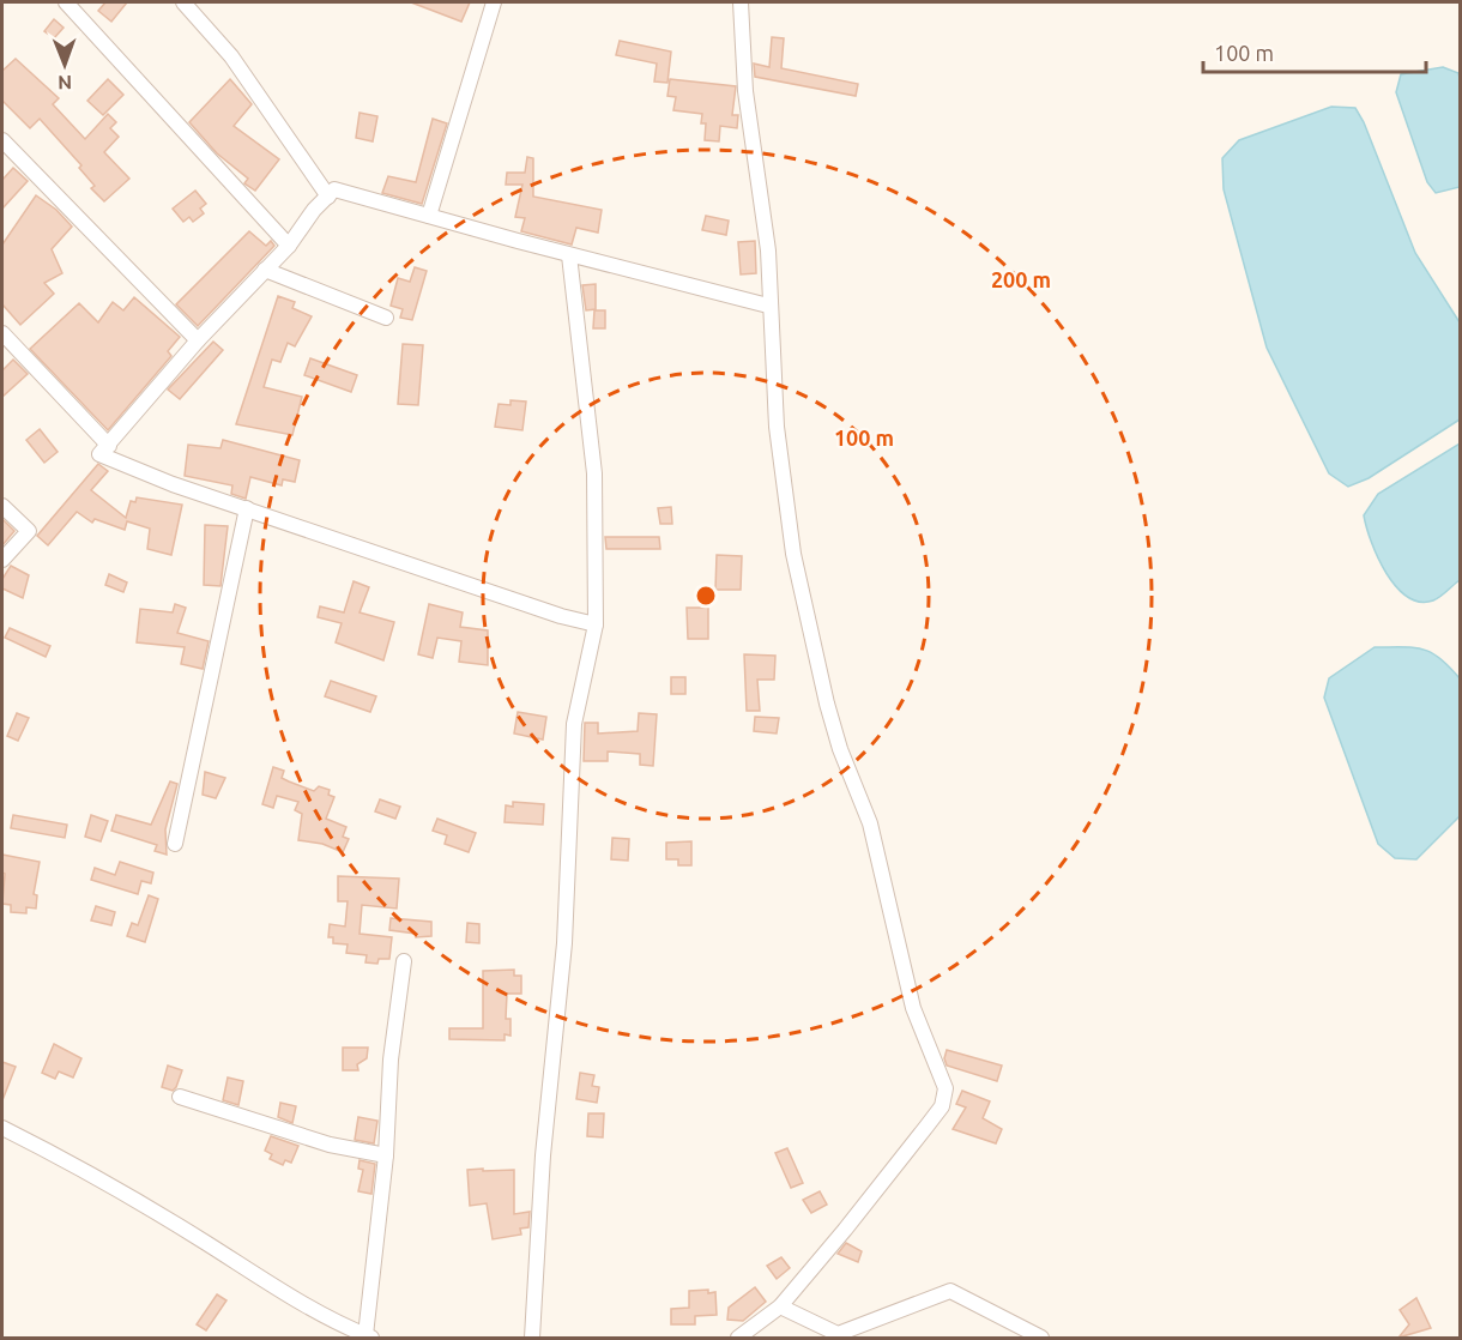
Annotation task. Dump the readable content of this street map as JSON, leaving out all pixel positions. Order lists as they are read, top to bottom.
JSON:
{
  "scale_bar": "100 m",
  "north": "bottom",
  "rings": ["200 m", "100 m"]
}
